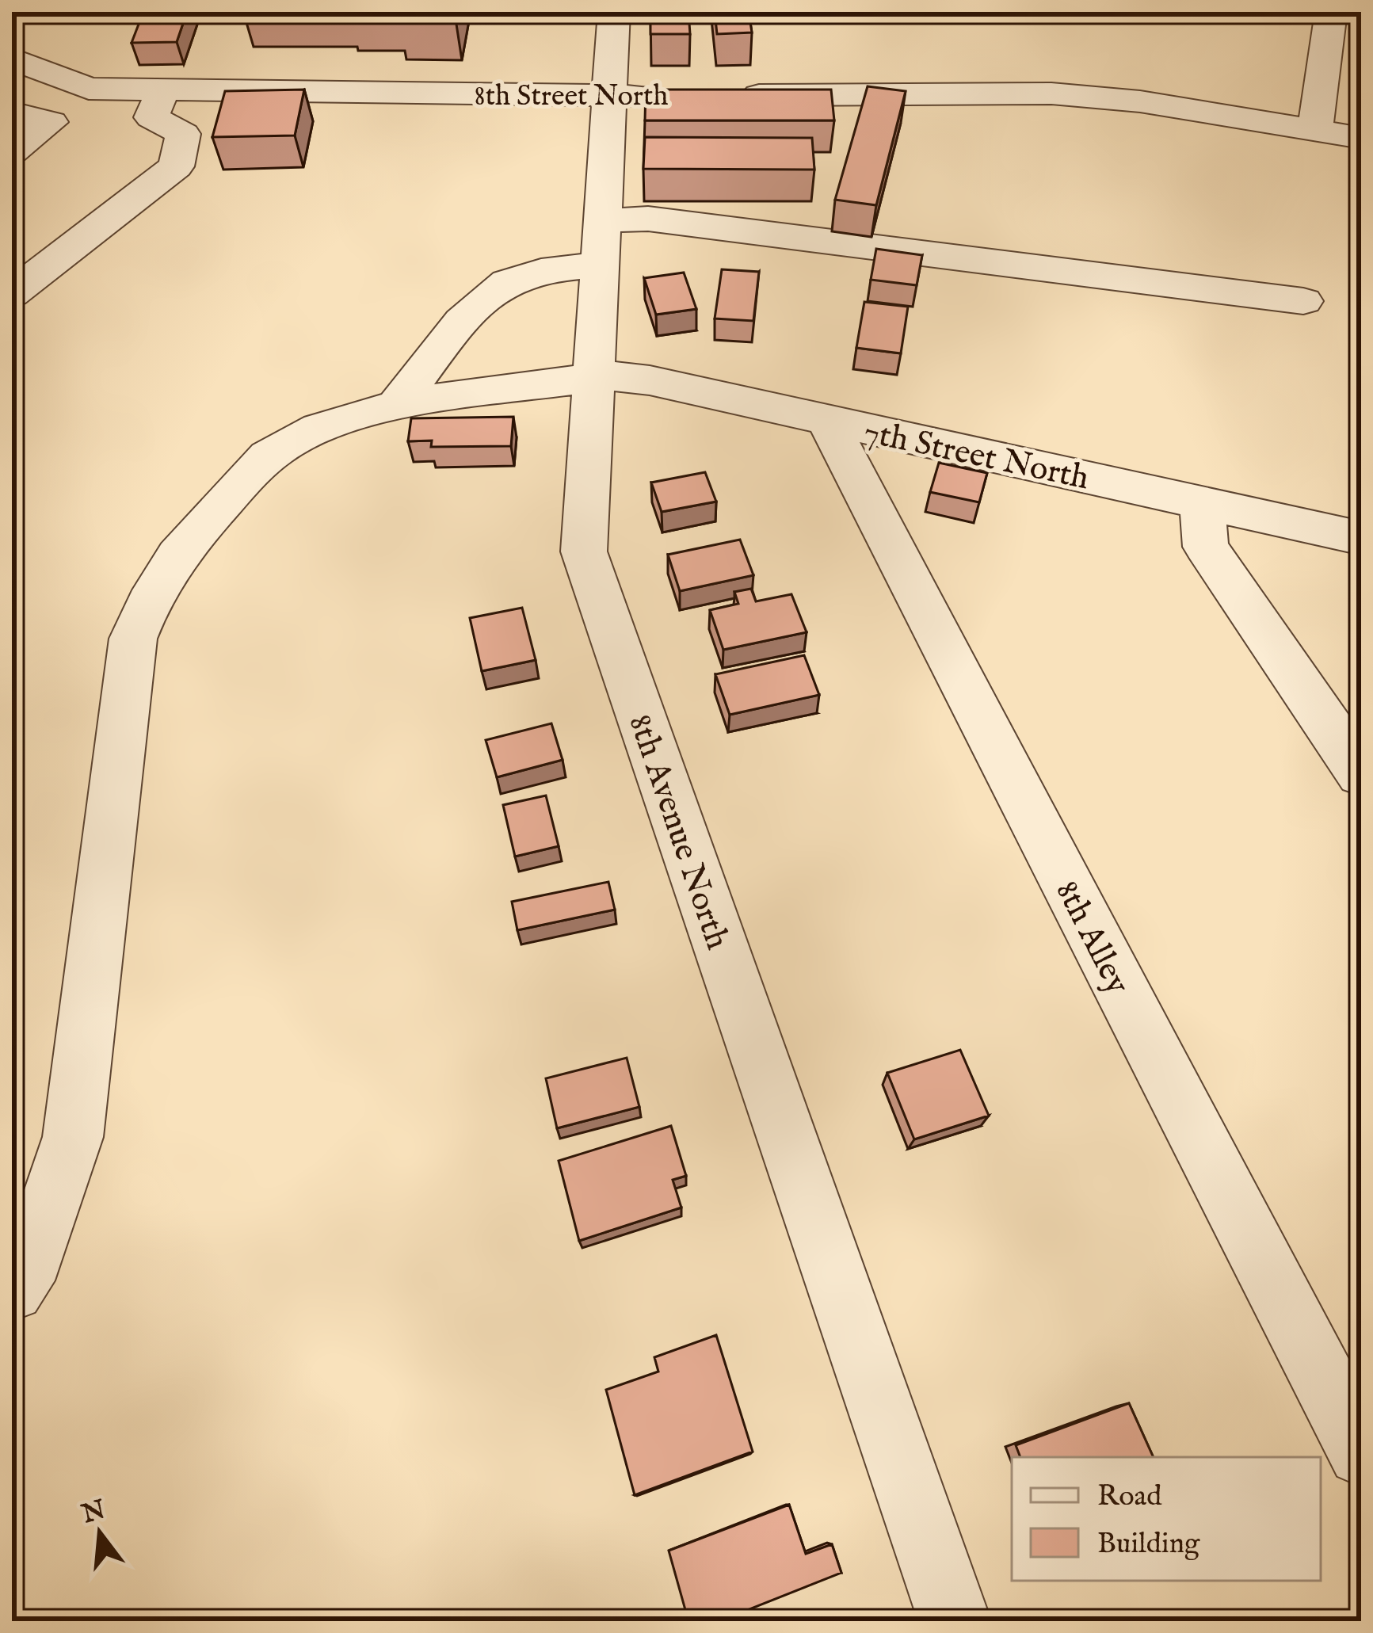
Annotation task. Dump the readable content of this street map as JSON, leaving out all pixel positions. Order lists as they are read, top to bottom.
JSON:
{
  "streets": {
    "street": [
      "8th Street North",
      "7th Street North",
      "8th Avenue North",
      "8th Alley"
    ]
  },
  "crossings": [
    ["8th Street North", "8th Avenue North"],
    ["7th Street North", "8th Avenue North"],
    ["7th Street North", "8th Alley"]
  ],
  "legend": ["Road", "Building"],
  "north": "top"
}
